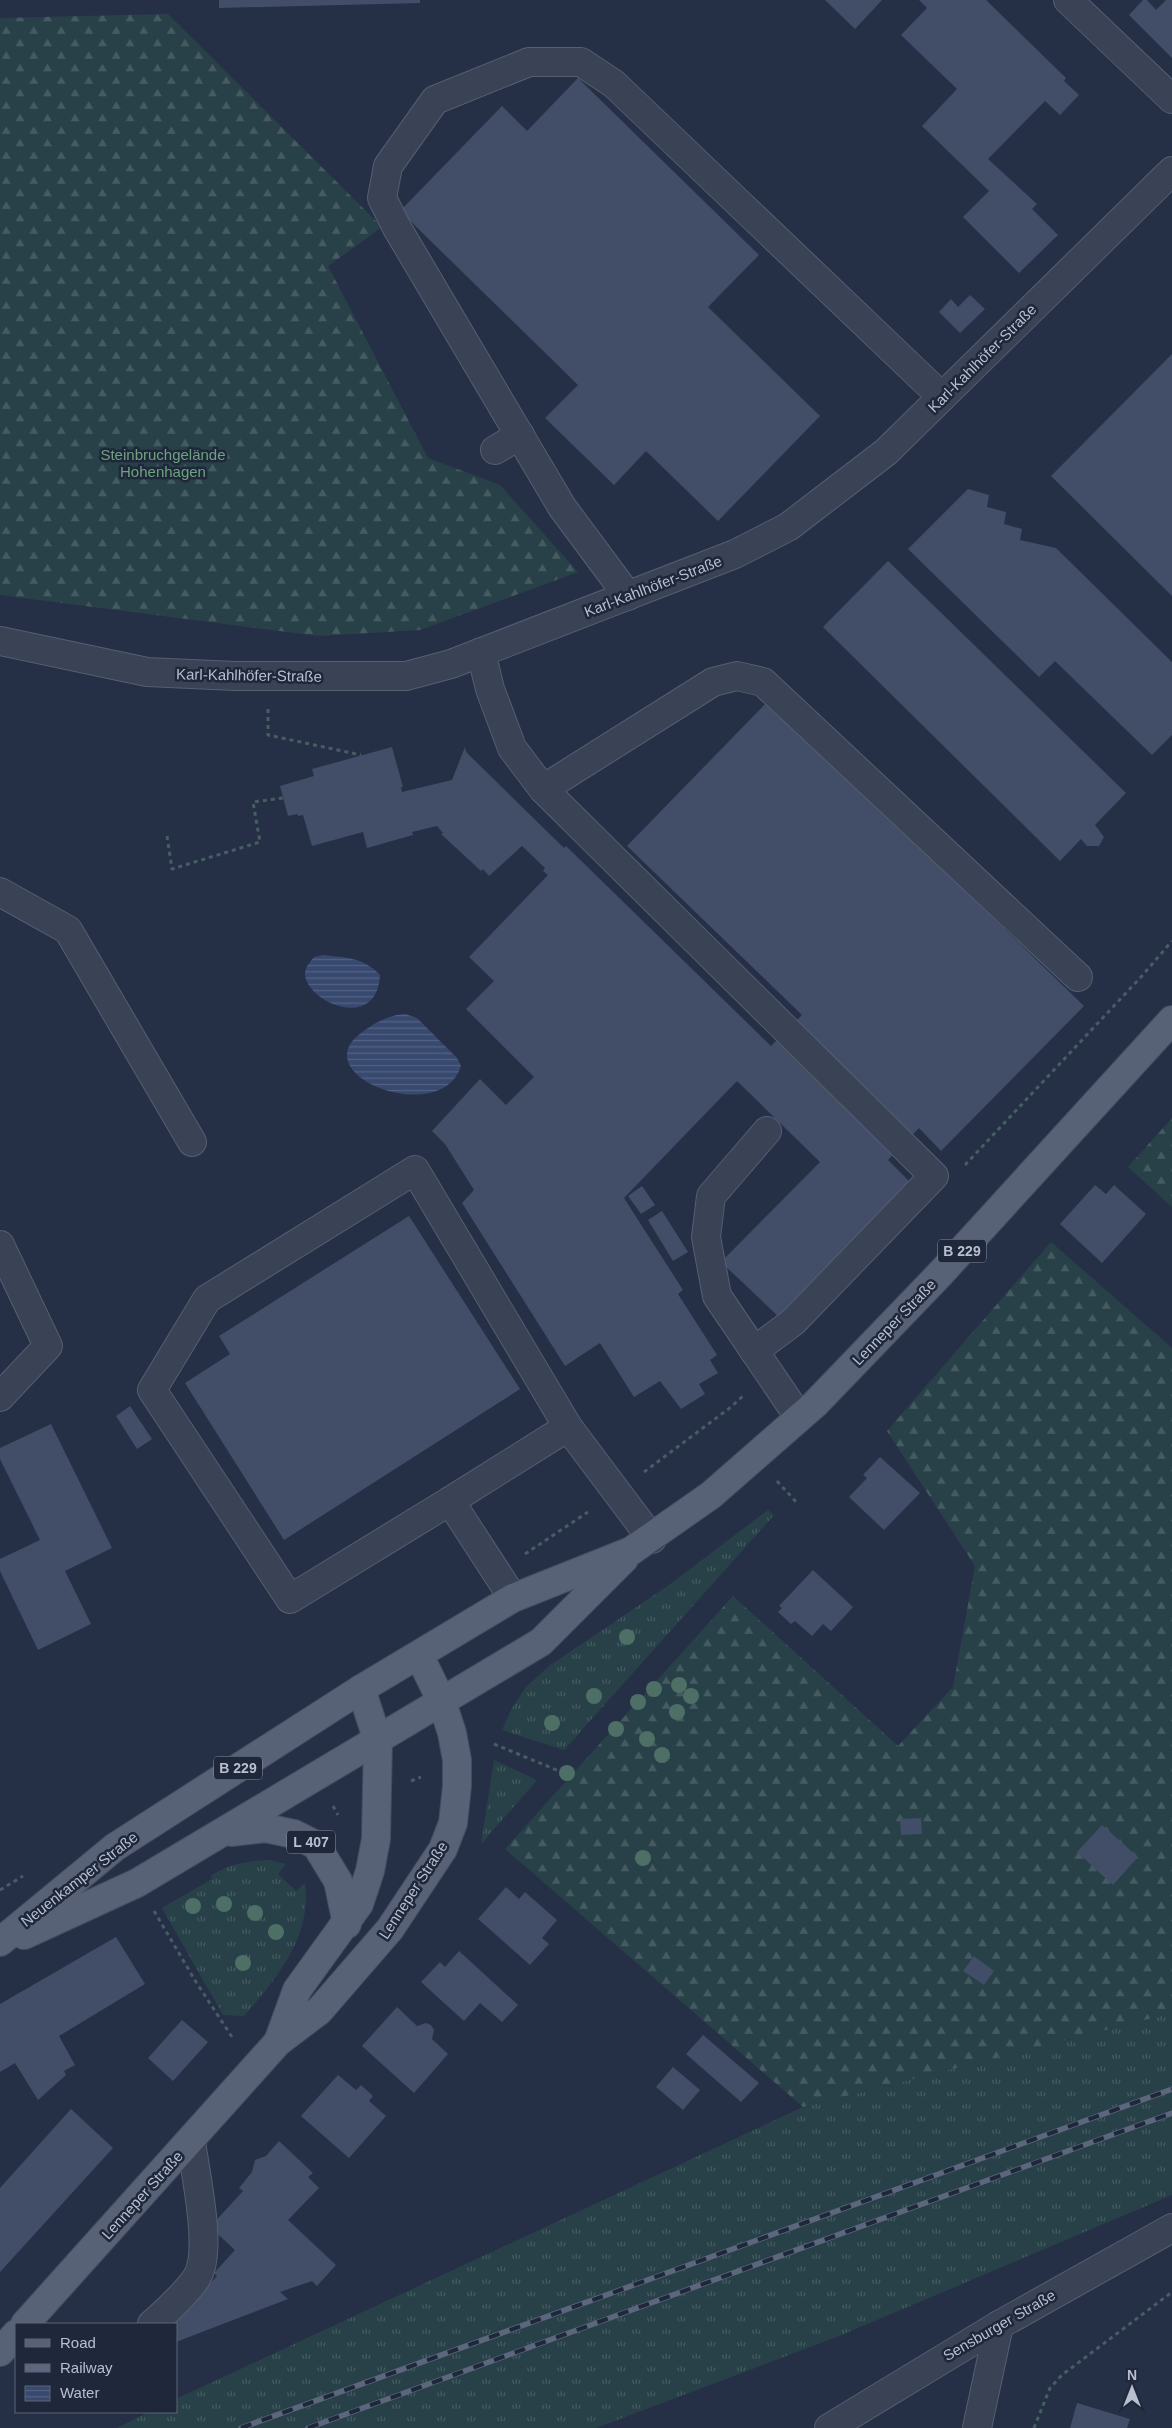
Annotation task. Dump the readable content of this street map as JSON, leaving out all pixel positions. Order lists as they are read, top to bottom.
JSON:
{
  "streets": {
    "main road": [
      "B 229",
      "Lenneper Straße",
      "L 407",
      "Neuenkamper Straße"
    ],
    "street": ["Karl-Kahlhöfer-Straße", "Sensburger Straße"]
  },
  "crossings": [
    ["B 229", "Lenneper Straße"],
    ["B 229", "Neuenkamper Straße"],
    ["Lenneper Straße", "L 407"],
    ["Lenneper Straße", "Neuenkamper Straße"],
    ["L 407", "Neuenkamper Straße"]
  ],
  "parks": ["Steinbruchgelände Hohenhagen"],
  "legend": ["Road", "Railway", "Water"],
  "north": "top"
}
